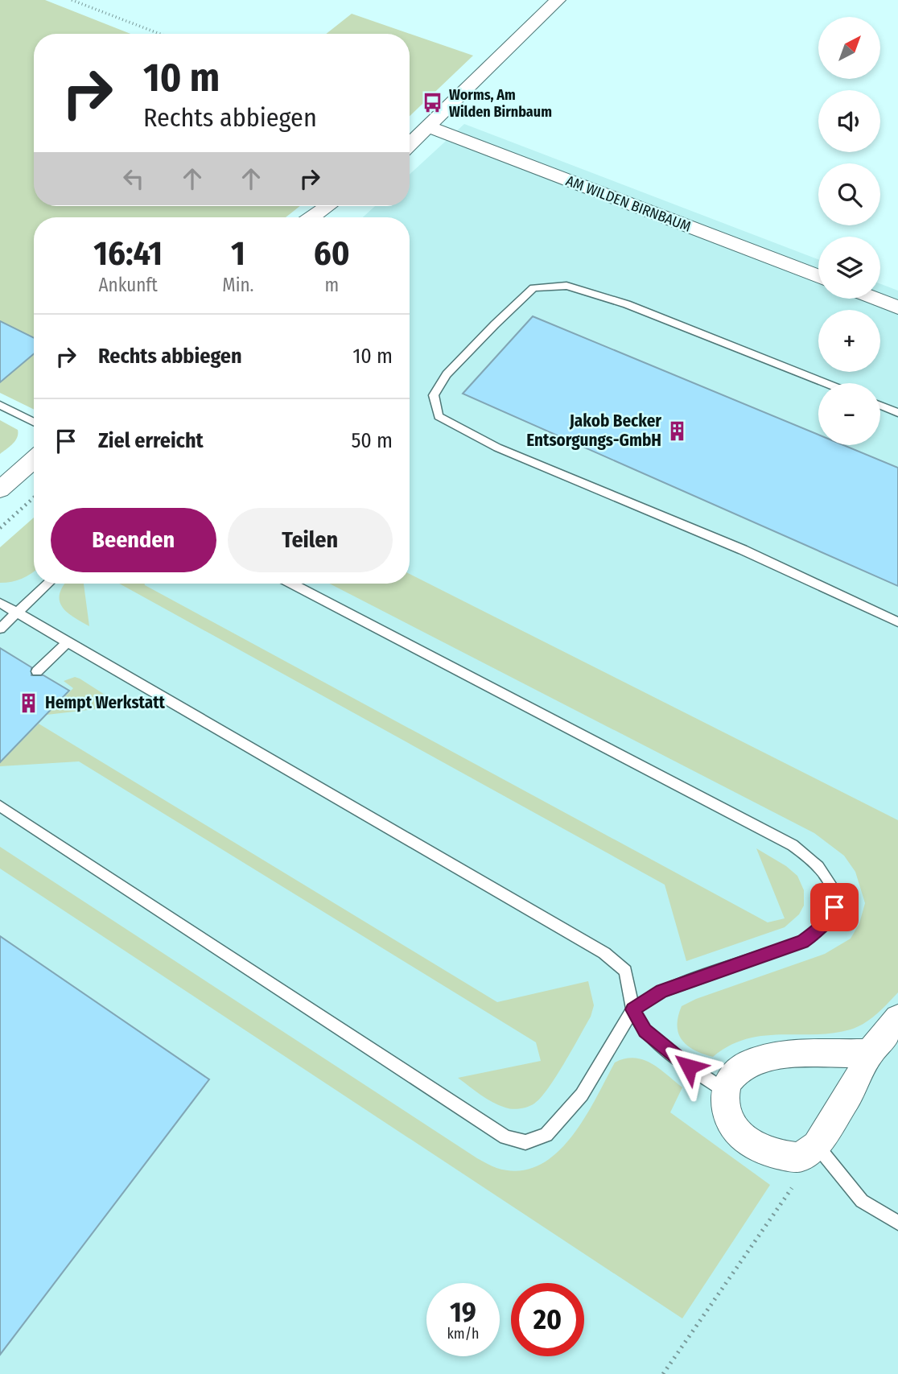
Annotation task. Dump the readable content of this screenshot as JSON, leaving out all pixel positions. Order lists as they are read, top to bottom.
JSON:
{
  "streets": {
    "street": ["AM WILDEN BIRNBAUM"]
  },
  "places": {
    "bus stop": ["Worms, Am Wilden Birnbaum"],
    "building": ["Jakob Becker Entsorgungs-GmbH", "Hempt Werkstatt"]
  },
  "north": "top right",
  "page": {
    "map_buttons": ["+", "−"],
    "turn": ["10 m", "Rechts abbiegen"],
    "eta": [
      "16:41",
      "Ankunft",
      "1",
      "Min.",
      "60",
      "m"
    ],
    "list": [
      {
        "name": "Rechts abbiegen",
        "value": "10 m"
      },
      {
        "name": "Ziel erreicht",
        "value": "50 m"
      }
    ],
    "buttons": ["Beenden", "Teilen"],
    "speed": "19 km/h",
    "limit": "20"
  }
}
